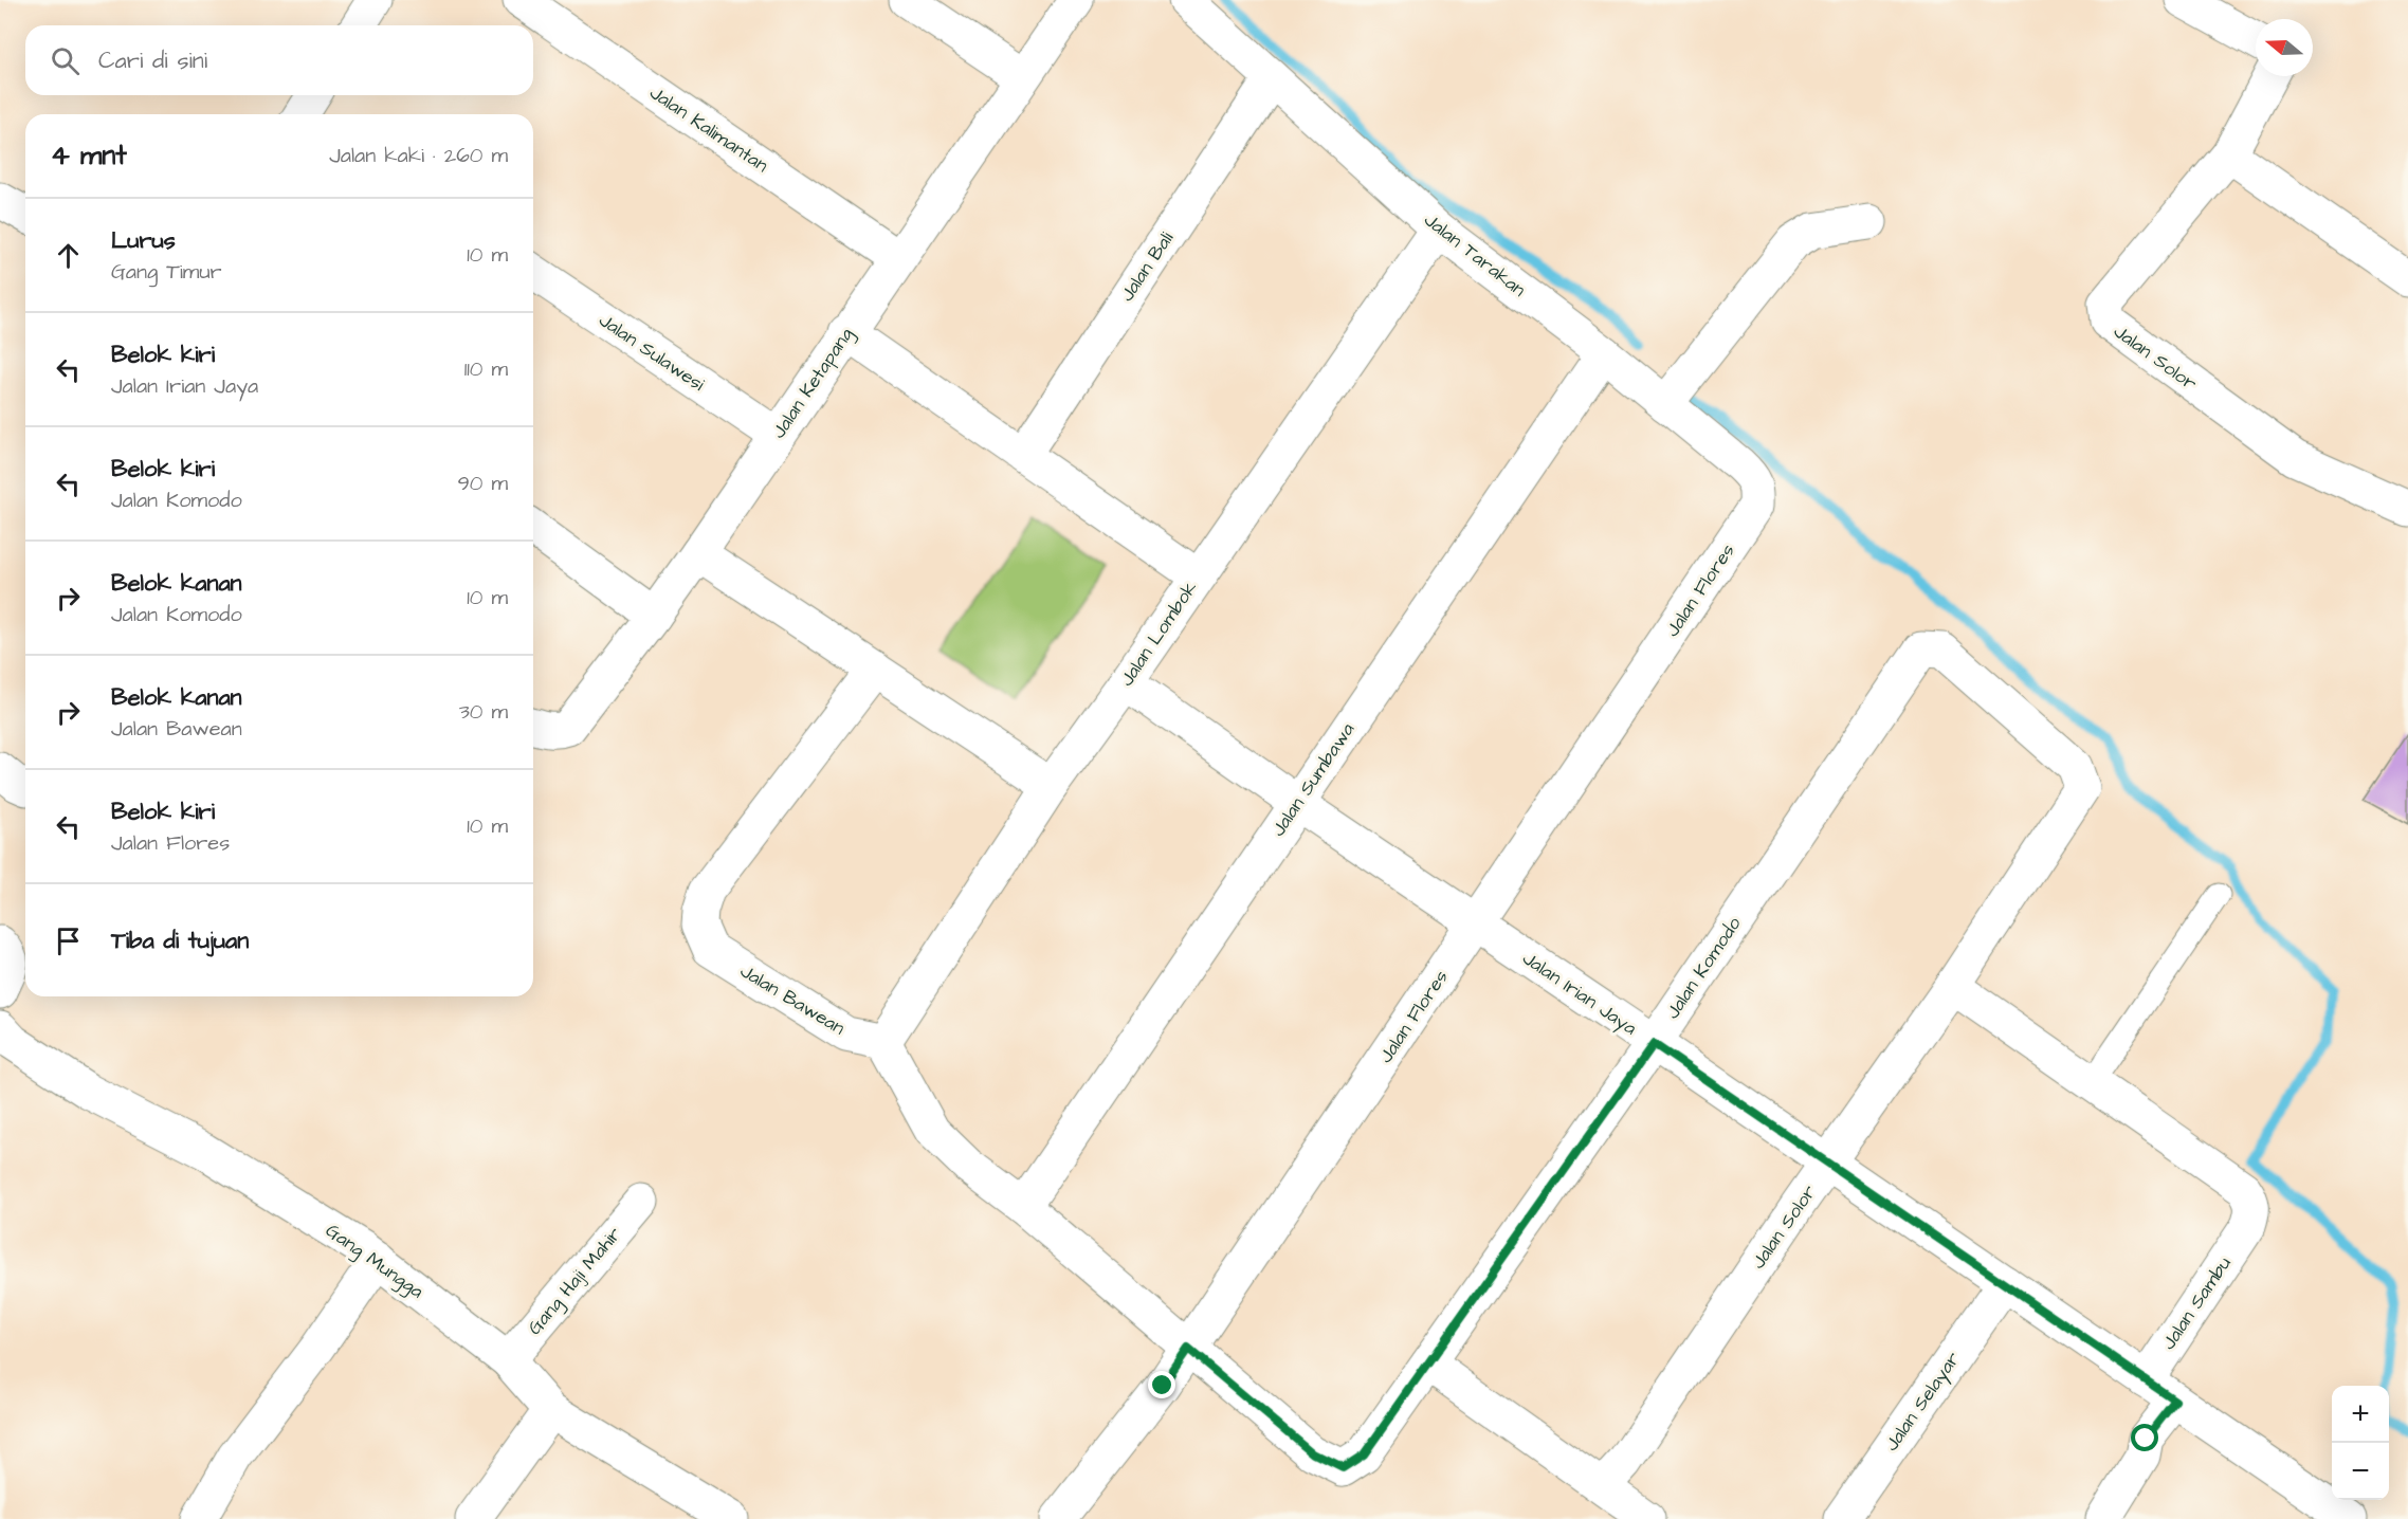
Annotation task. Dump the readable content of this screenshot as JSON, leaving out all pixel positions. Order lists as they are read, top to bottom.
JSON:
{
  "streets": {
    "street": [
      "Jalan Kalimantan",
      "Jalan Tarakan",
      "Jalan Bali",
      "Jalan Sulawesi",
      "Jalan Solor",
      "Jalan Ketapang",
      "Jalan Flores",
      "Jalan Lombok",
      "Jalan Sumbawa",
      "Jalan Komodo",
      "Jalan Irian Jaya",
      "Jalan Bawean",
      "Gang Mungga",
      "Gang Haji Mahir",
      "Jalan Sambu",
      "Jalan Selayar"
    ]
  },
  "crossings": [
    ["Jalan Kalimantan", "Jalan Ketapang"],
    ["Jalan Tarakan", "Jalan Bali"],
    ["Jalan Tarakan", "Jalan Flores"],
    ["Jalan Tarakan", "Jalan Lombok"],
    ["Jalan Tarakan", "Jalan Sumbawa"],
    ["Jalan Sulawesi", "Jalan Ketapang"],
    ["Jalan Solor", "Jalan Komodo"],
    ["Jalan Solor", "Jalan Irian Jaya"],
    ["Jalan Flores", "Jalan Komodo"],
    ["Jalan Flores", "Jalan Irian Jaya"],
    ["Jalan Lombok", "Jalan Irian Jaya"],
    ["Jalan Lombok", "Jalan Bawean"],
    ["Jalan Sumbawa", "Jalan Irian Jaya"],
    ["Jalan Komodo", "Jalan Irian Jaya"],
    ["Jalan Irian Jaya", "Jalan Sambu"],
    ["Jalan Irian Jaya", "Jalan Selayar"],
    ["Gang Mungga", "Gang Haji Mahir"]
  ],
  "north": "left",
  "page": {
    "search": "Cari di sini",
    "heading": ["4 mnt", "Jalan kaki · 260 m"],
    "list": [
      ["Lurus", "Gang Timur", "10 m"],
      ["Belok kiri", "Jalan Irian Jaya", "110 m"],
      ["Belok kiri", "Jalan Komodo", "90 m"],
      ["Belok kanan", "Jalan Komodo", "10 m"],
      ["Belok kanan", "Jalan Bawean", "30 m"],
      ["Belok kiri", "Jalan Flores", "10 m"],
      "Tiba di tujuan"
    ],
    "map_buttons": ["+", "−"]
  }
}
